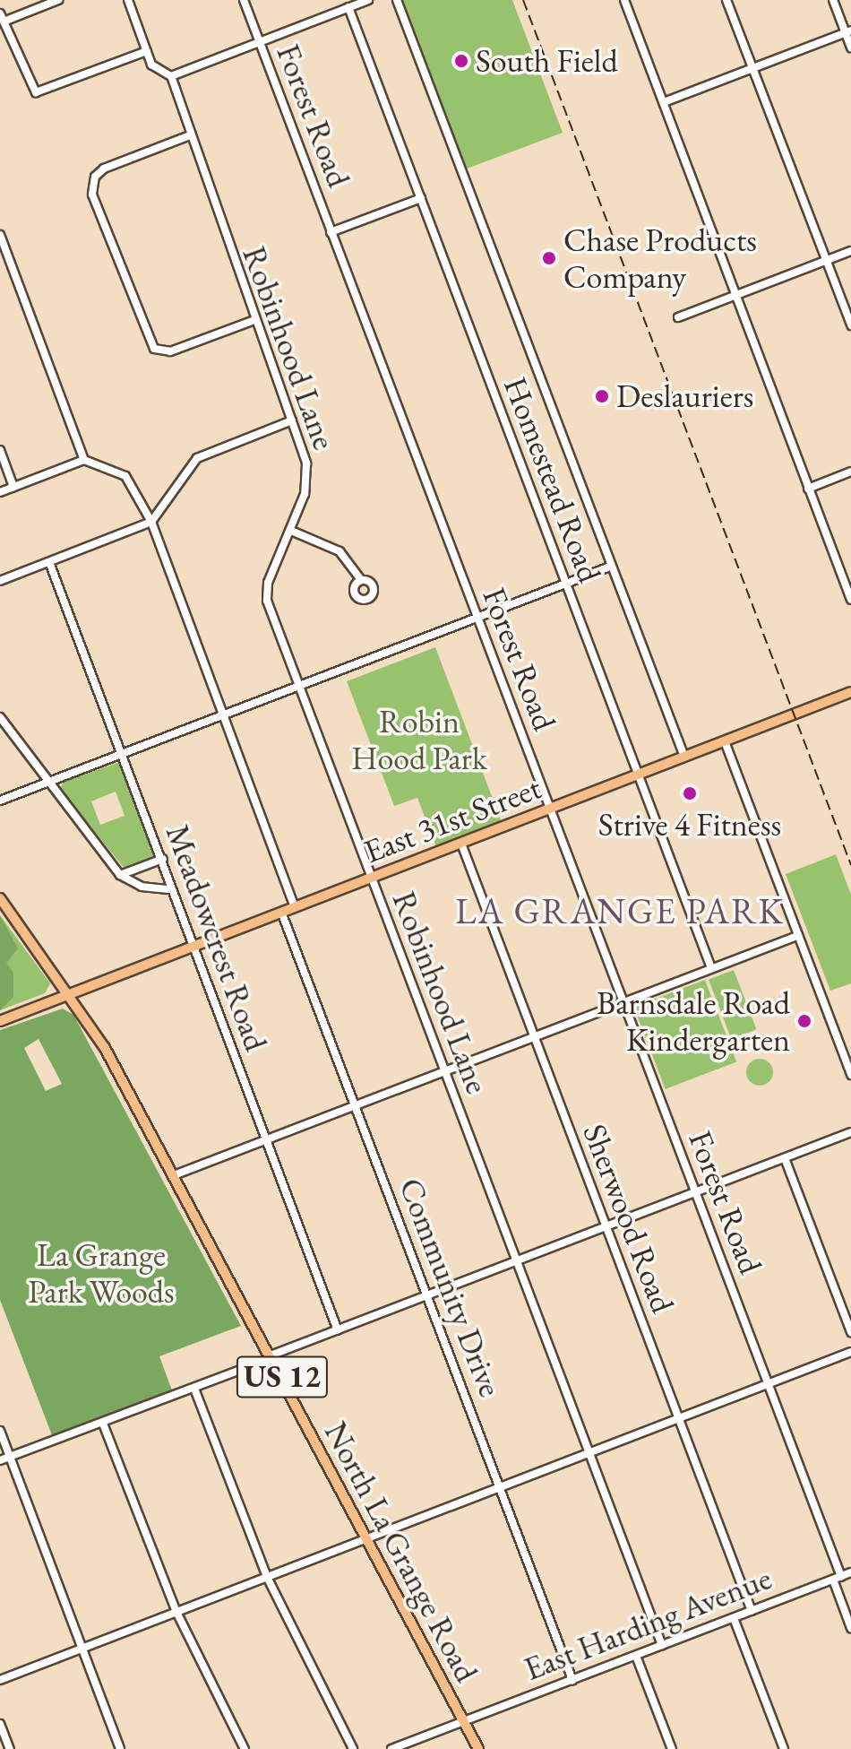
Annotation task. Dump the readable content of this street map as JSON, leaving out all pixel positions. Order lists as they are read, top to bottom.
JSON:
{
  "streets": {
    "main road": ["East 31st Street", "US 12", "North La Grange Road"],
    "street": [
      "Forest Road",
      "Robinhood Lane",
      "Homestead Road",
      "Meadowcrest Road",
      "Sherwood Road",
      "Community Drive",
      "East Harding Avenue"
    ]
  },
  "crossings": [
    ["Forest Road", "East 31st Street"],
    ["Forest Road", "East Harding Avenue"],
    ["Robinhood Lane", "East 31st Street"],
    ["Robinhood Lane", "East Harding Avenue"],
    ["Homestead Road", "East 31st Street"],
    ["East 31st Street", "Meadowcrest Road"],
    ["East 31st Street", "Sherwood Road"],
    ["East 31st Street", "Community Drive"],
    ["East 31st Street", "US 12"],
    ["East 31st Street", "North La Grange Road"],
    ["Sherwood Road", "East Harding Avenue"],
    ["Community Drive", "East Harding Avenue"],
    ["US 12", "North La Grange Road"],
    ["North La Grange Road", "East Harding Avenue"]
  ],
  "districts": ["LA GRANGE PARK"],
  "parks": ["Robin Hood Park", "La Grange Park Woods"],
  "places": [
    "South Field",
    "Chase Products Company",
    "Deslauriers",
    "Strive 4 Fitness",
    "Barnsdale Road Kindergarten"
  ]
}
